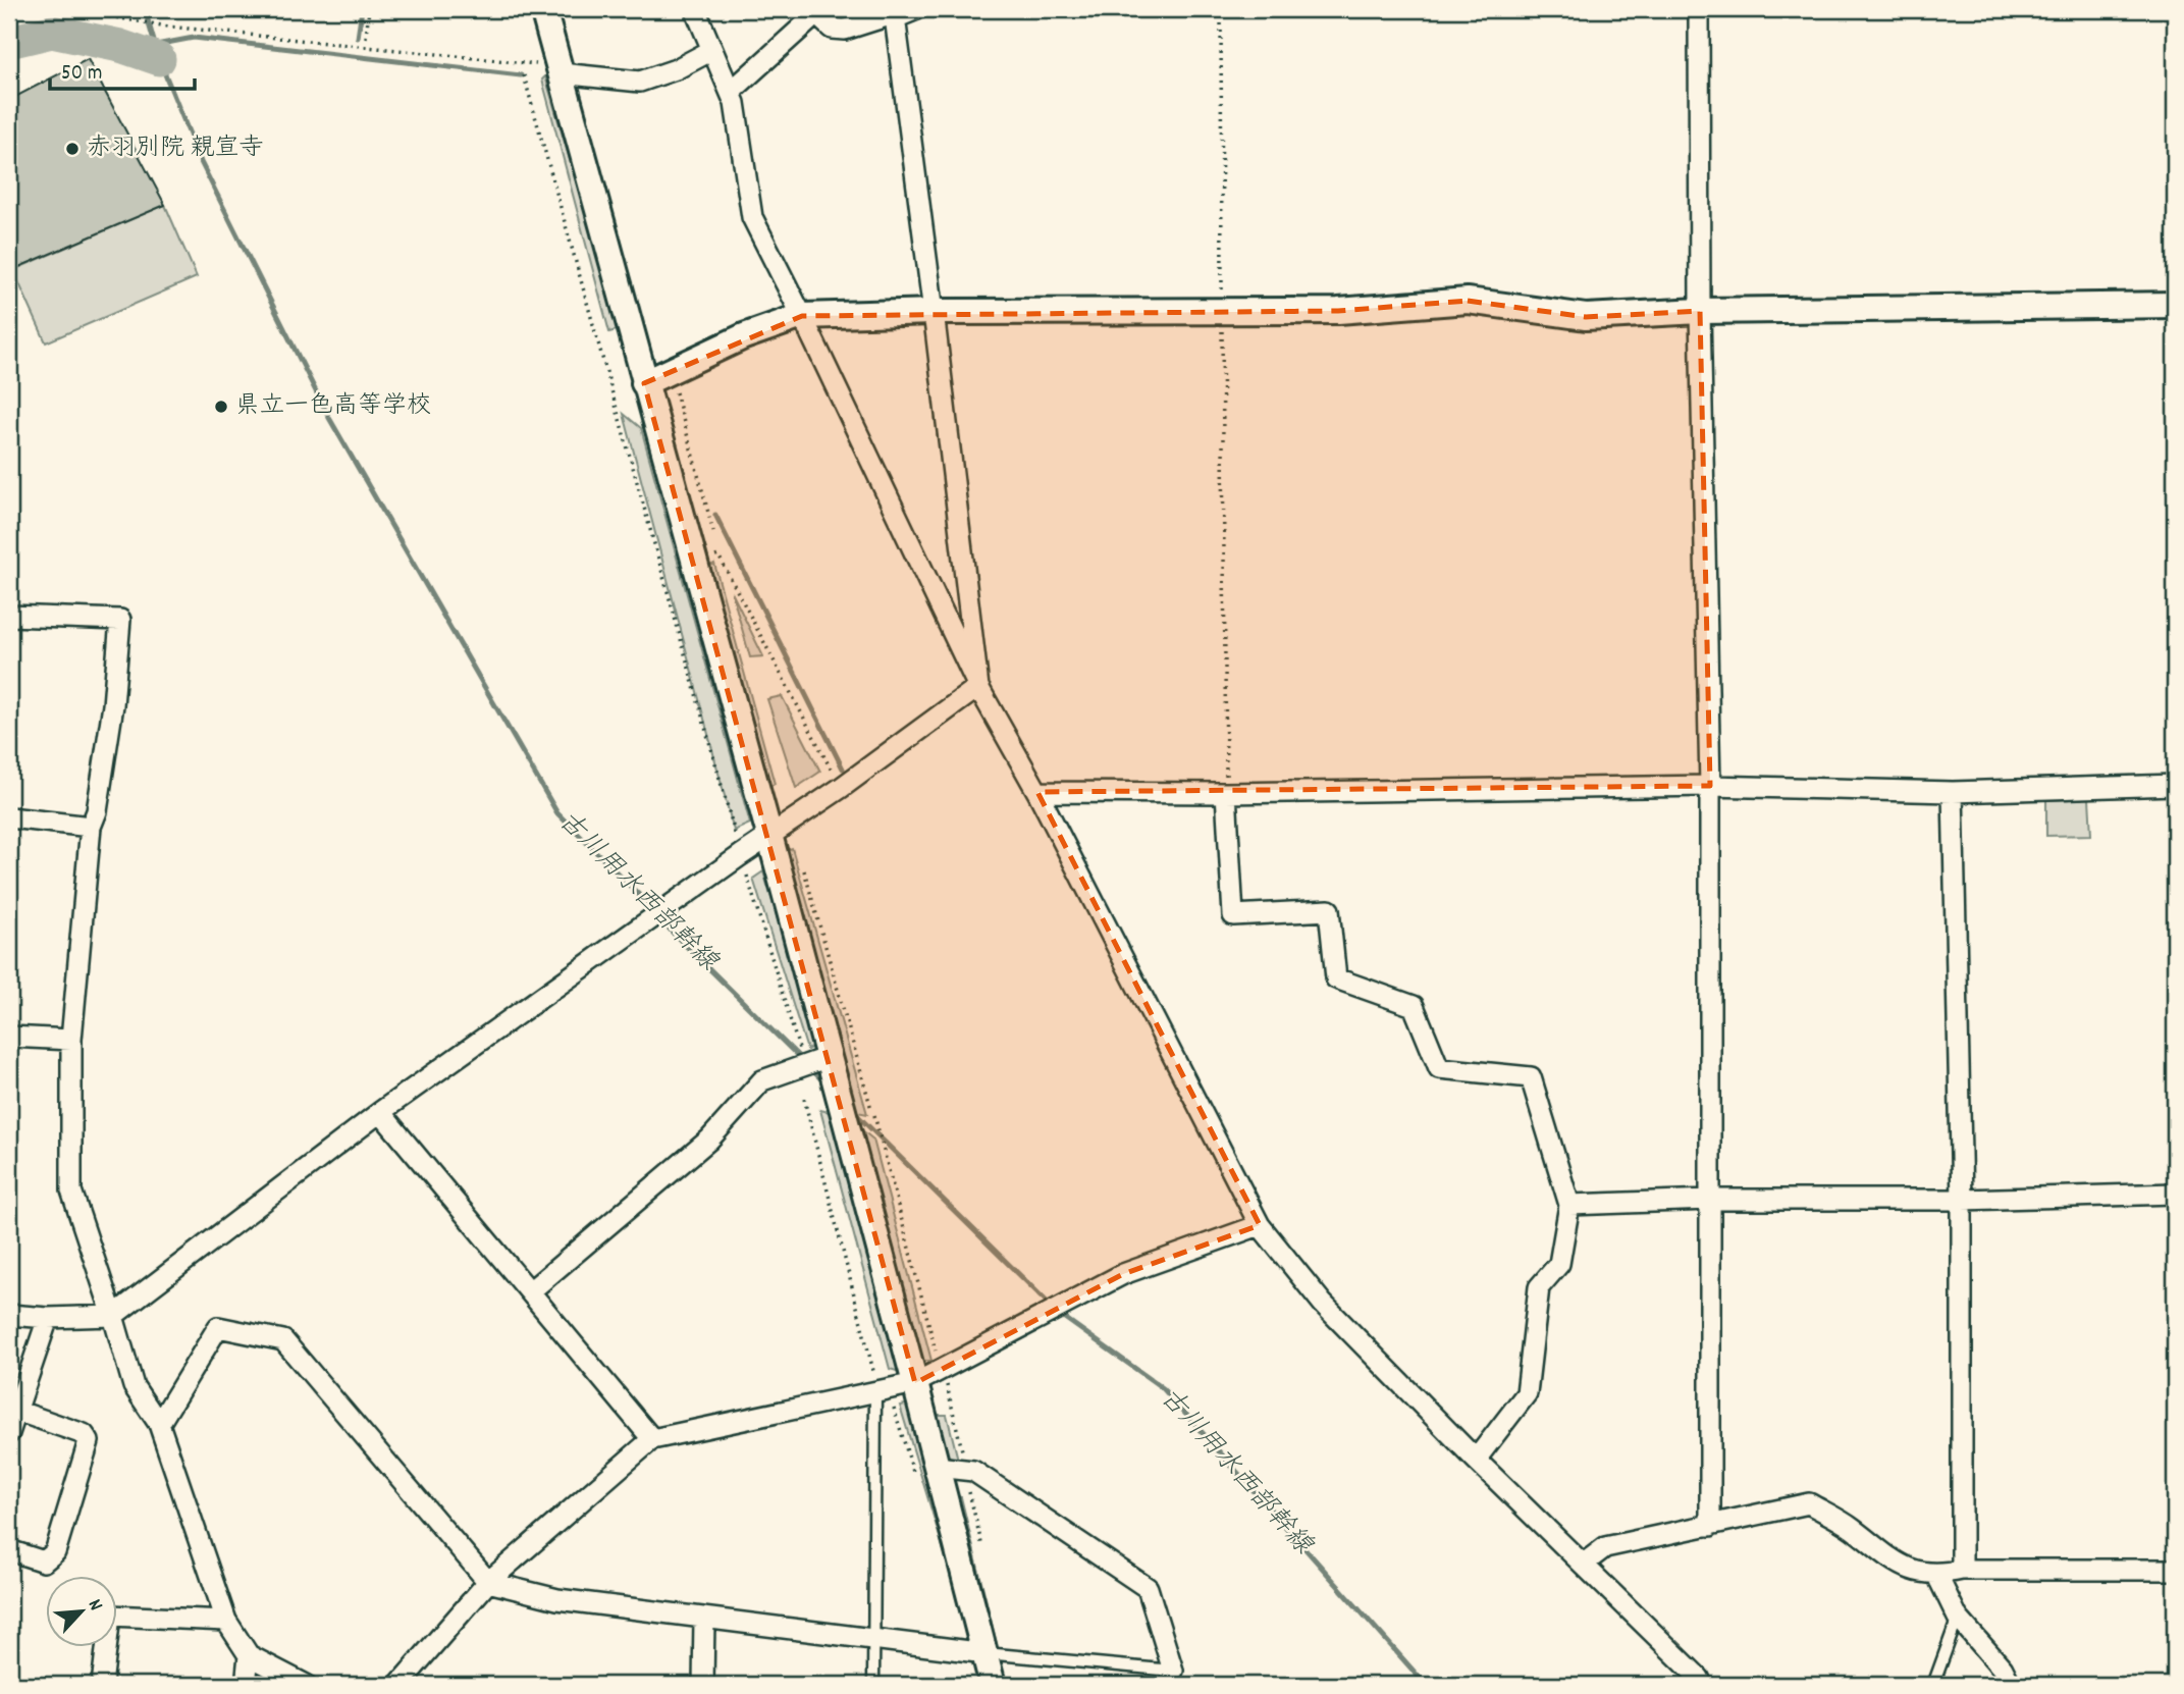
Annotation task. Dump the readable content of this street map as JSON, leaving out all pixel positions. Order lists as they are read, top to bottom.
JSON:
{
  "water": ["古川用水西部幹線"],
  "places": ["赤羽別院 親宣寺", "県立一色高等学校"],
  "scale_bar": "50 m",
  "north": "top right"
}
